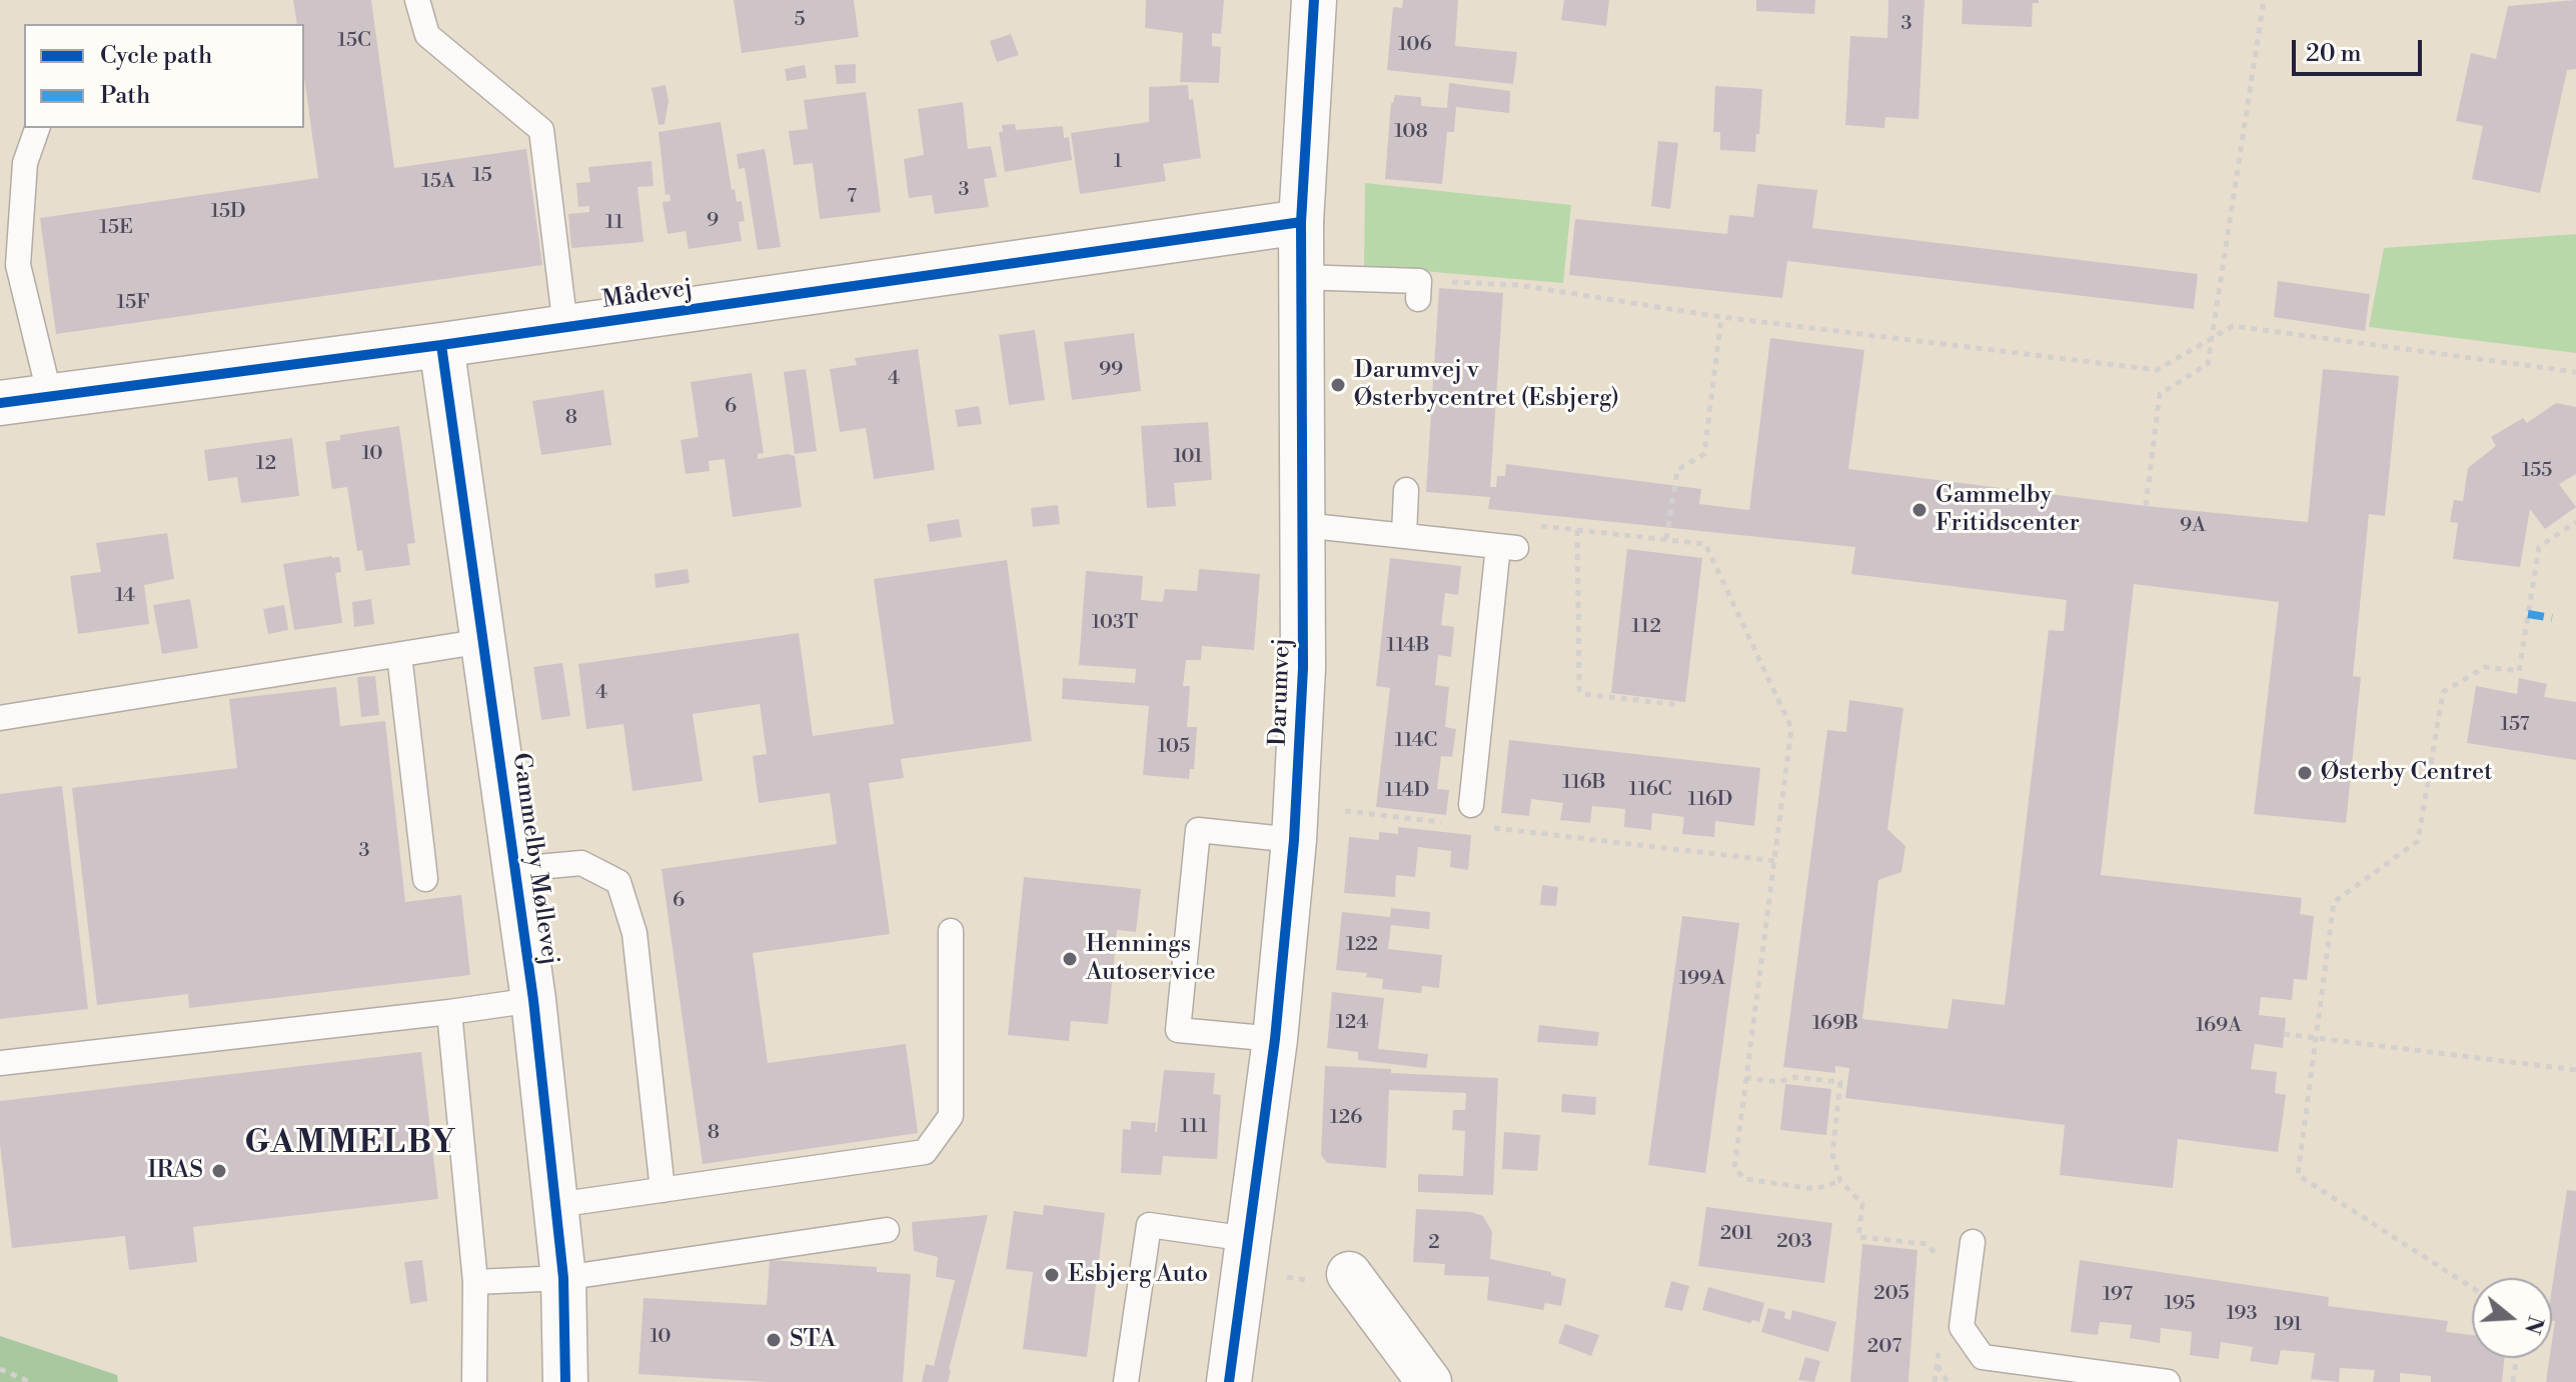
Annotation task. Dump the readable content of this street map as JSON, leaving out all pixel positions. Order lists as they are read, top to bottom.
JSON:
{
  "streets": {
    "street": ["Mådevej", "Darumvej", "Gammelby Møllevej"]
  },
  "crossings": [
    ["Mådevej", "Darumvej"],
    ["Mådevej", "Gammelby Møllevej"]
  ],
  "districts": ["GAMMELBY"],
  "places": [
    "Darumvej v Østerbycentret (Esbjerg)",
    "Gammelby Fritidscenter",
    "Østerby Centret",
    "Hennings Autoservice",
    "IRAS",
    "Esbjerg Auto",
    "STA"
  ],
  "house_numbers": [
    "5",
    "3",
    "15C",
    "106",
    "108",
    "1",
    "15",
    "15A",
    "3",
    "7",
    "15D",
    "9",
    "11",
    "15E",
    "15F",
    "99",
    "4",
    "6",
    "8",
    "10",
    "101",
    "12",
    "155",
    "9A",
    "14",
    "103T",
    "112",
    "114B",
    "4",
    "157",
    "114C",
    "105",
    "116B",
    "116C",
    "114D",
    "116D",
    "3",
    "6",
    "122",
    "199A",
    "124",
    "169B",
    "169A",
    "126",
    "111",
    "8",
    "201",
    "203",
    "2",
    "205",
    "197",
    "195",
    "193",
    "191",
    "10",
    "207"
  ],
  "legend": ["Cycle path", "Path"],
  "scale_bar": "20 m",
  "north": "right"
}
